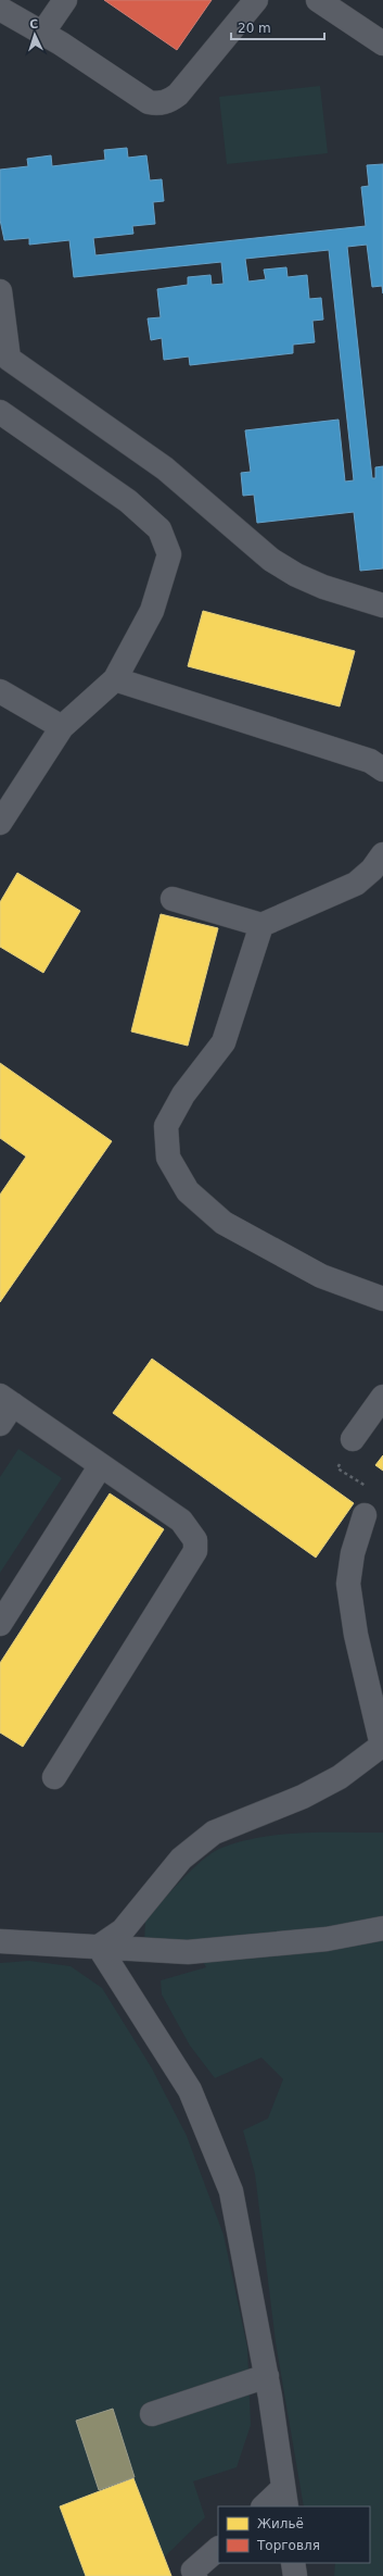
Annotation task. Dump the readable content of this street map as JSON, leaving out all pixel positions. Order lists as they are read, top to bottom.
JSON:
{
  "legend": ["Жильё", "Торговля"],
  "scale_bar": "20 m",
  "north": "top"
}
